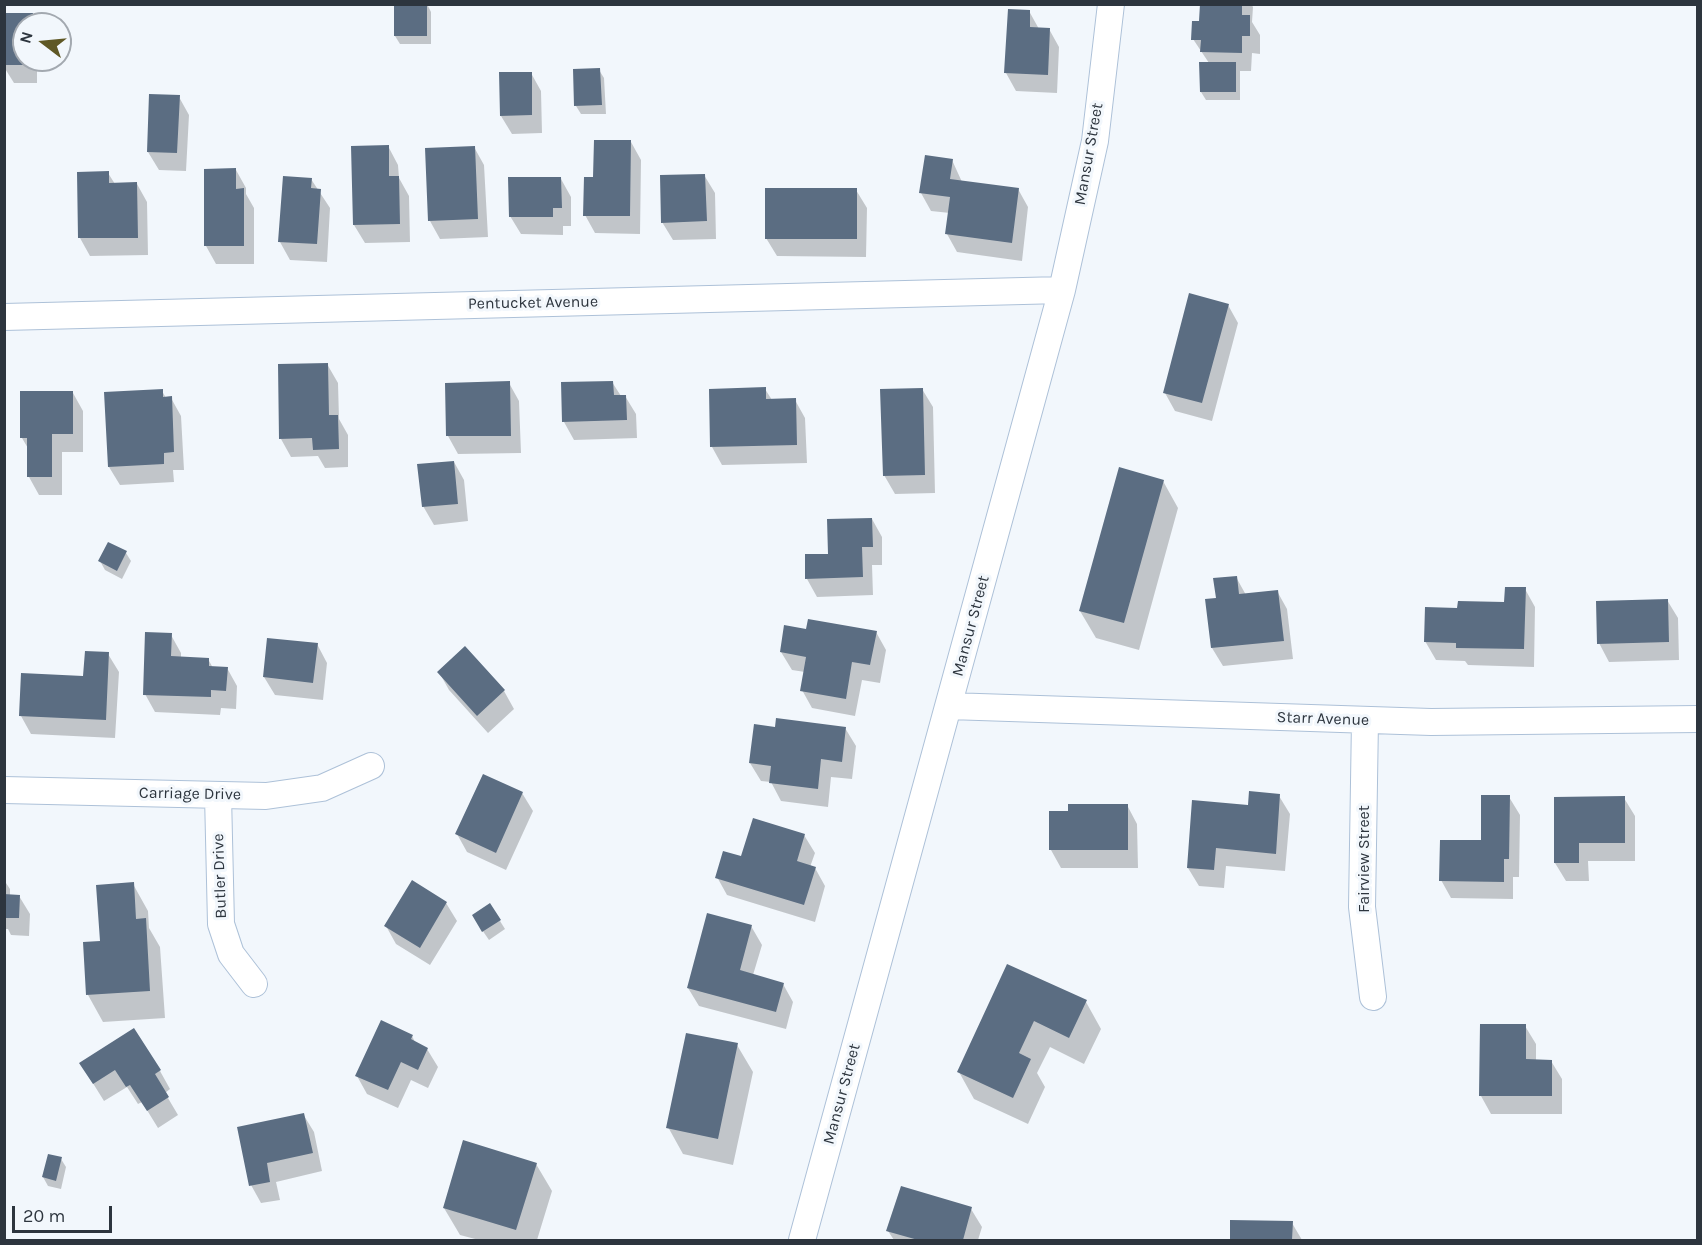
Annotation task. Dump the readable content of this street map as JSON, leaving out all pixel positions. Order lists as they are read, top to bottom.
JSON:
{
  "streets": {
    "street": [
      "Mansur Street",
      "Pentucket Avenue",
      "Starr Avenue",
      "Carriage Drive",
      "Fairview Street",
      "Butler Drive"
    ]
  },
  "crossings": [
    ["Mansur Street", "Pentucket Avenue"],
    ["Mansur Street", "Starr Avenue"],
    ["Starr Avenue", "Fairview Street"],
    ["Carriage Drive", "Butler Drive"]
  ],
  "scale_bar": "20 m",
  "north": "left"
}
